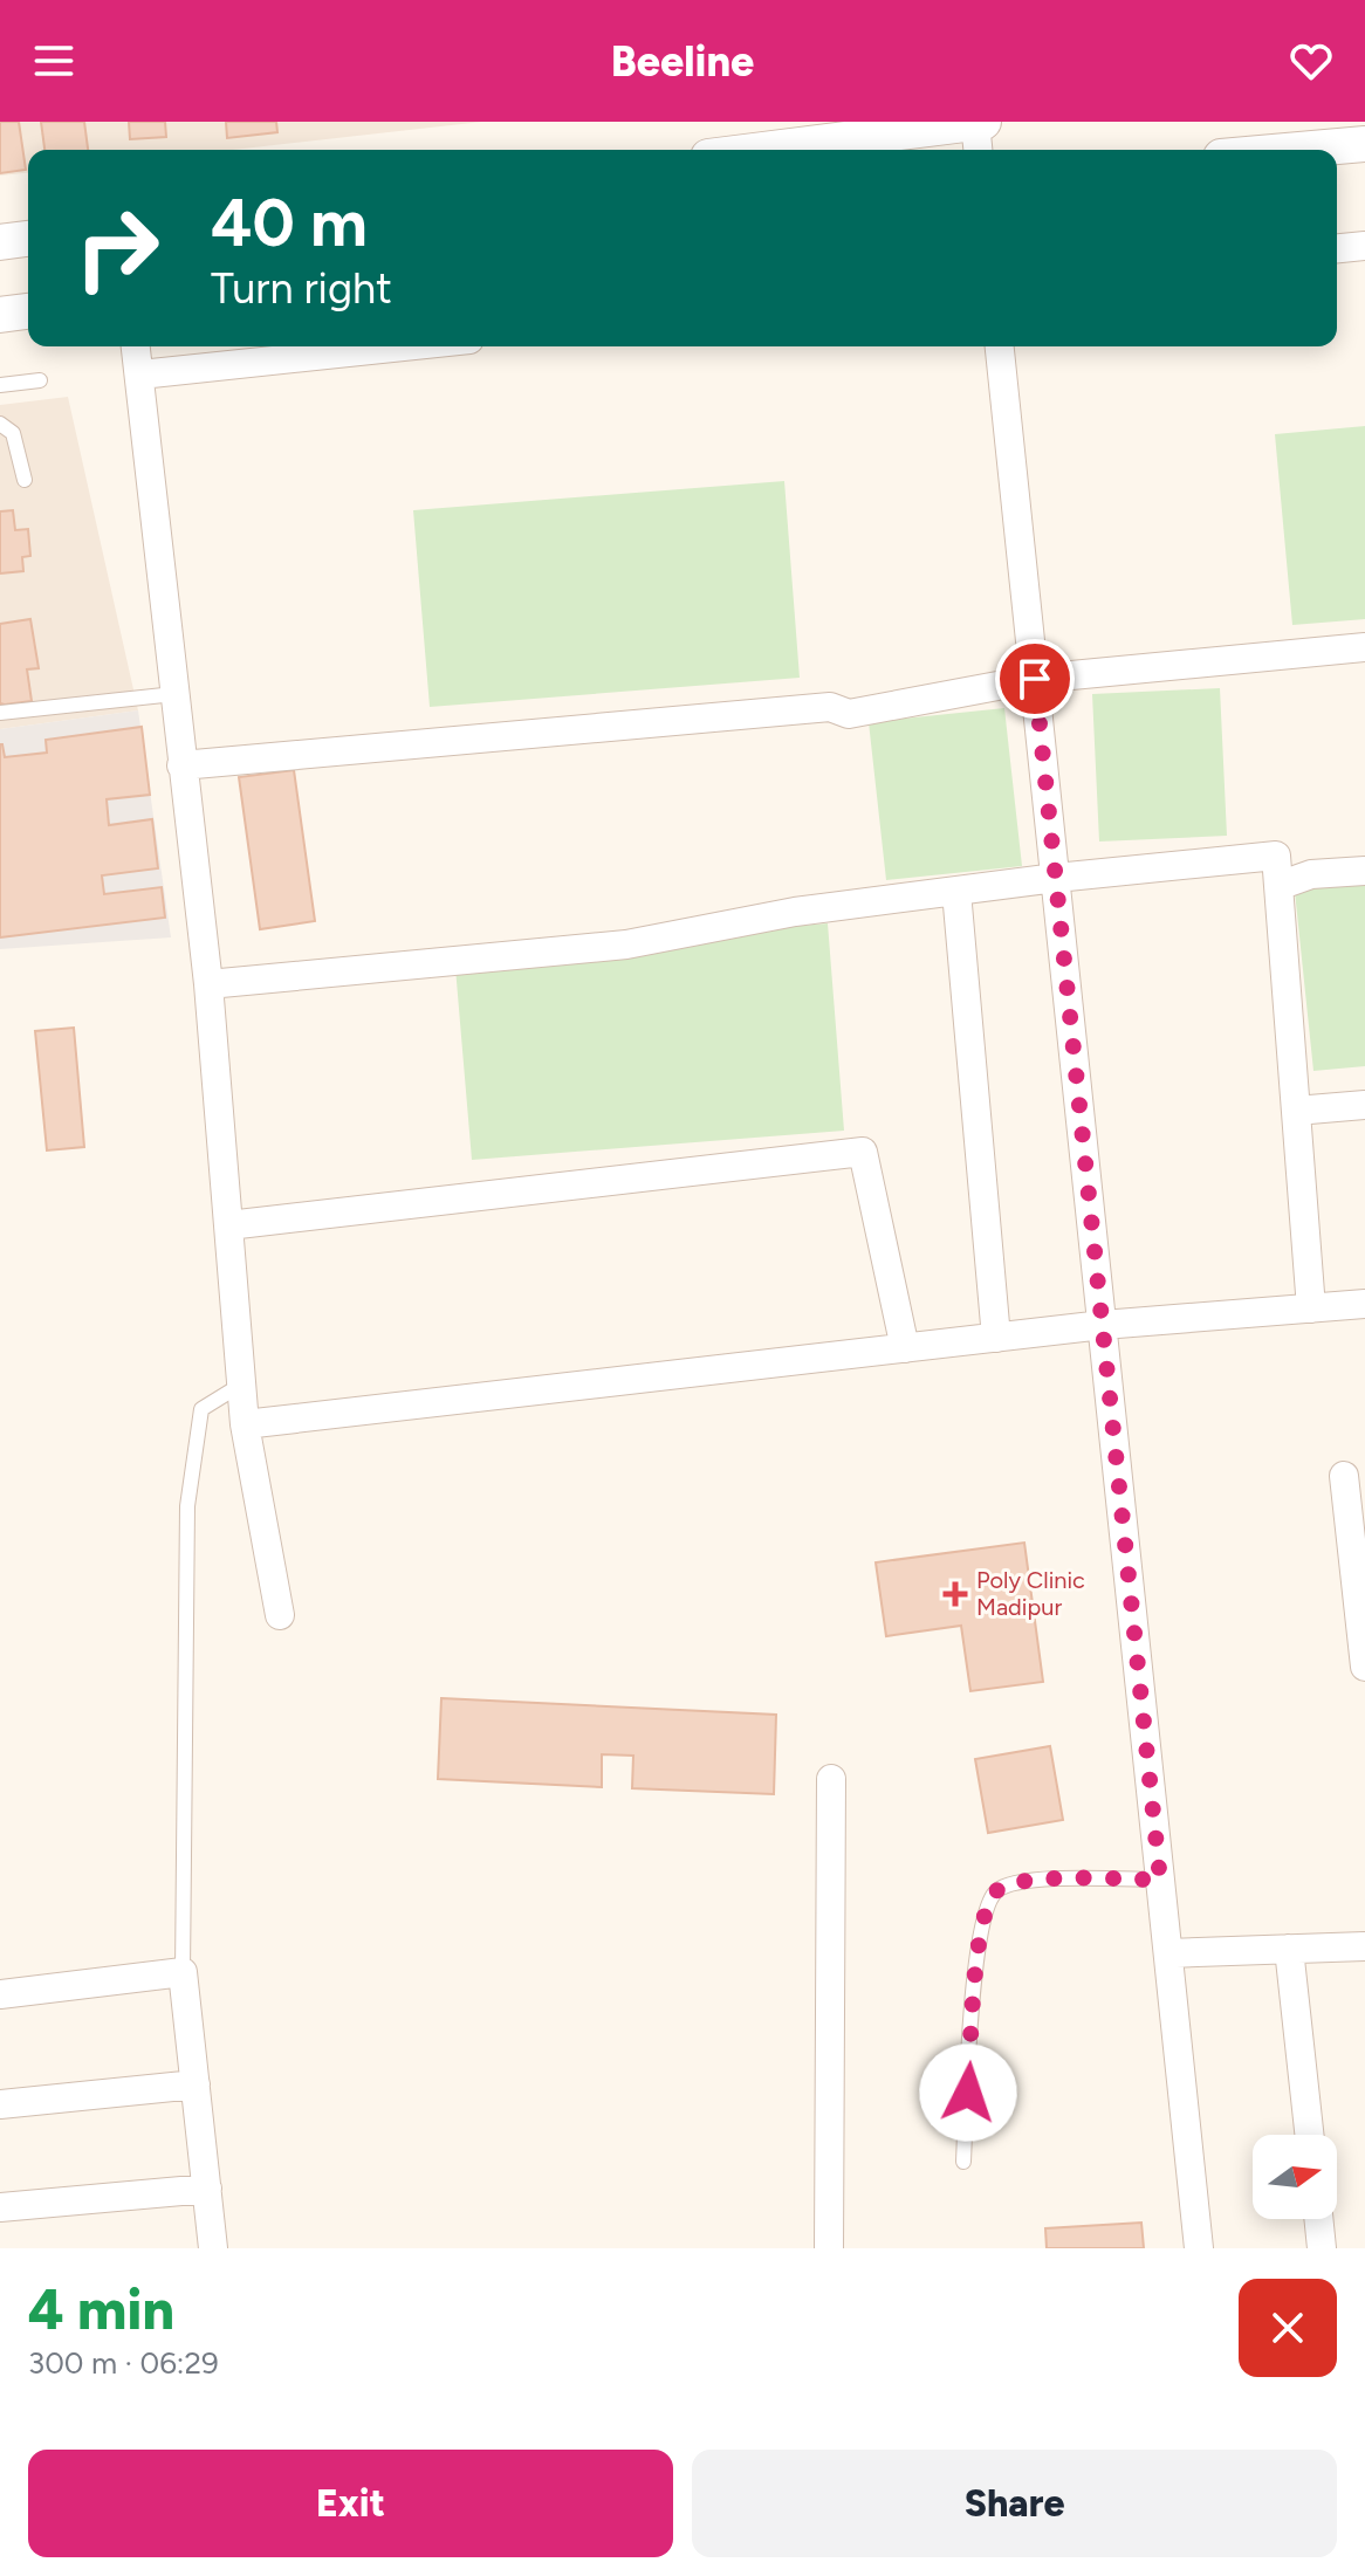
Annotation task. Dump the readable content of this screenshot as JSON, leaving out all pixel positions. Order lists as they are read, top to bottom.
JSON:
{
  "places": {
    "health": ["Poly Clinic Madipur"]
  },
  "north": "right",
  "page": {
    "header": "Beeline",
    "turn": ["40 m", "Turn right"],
    "heading": ["4 min", "300 m · 06:29"],
    "buttons": ["Exit", "Share"]
  }
}
